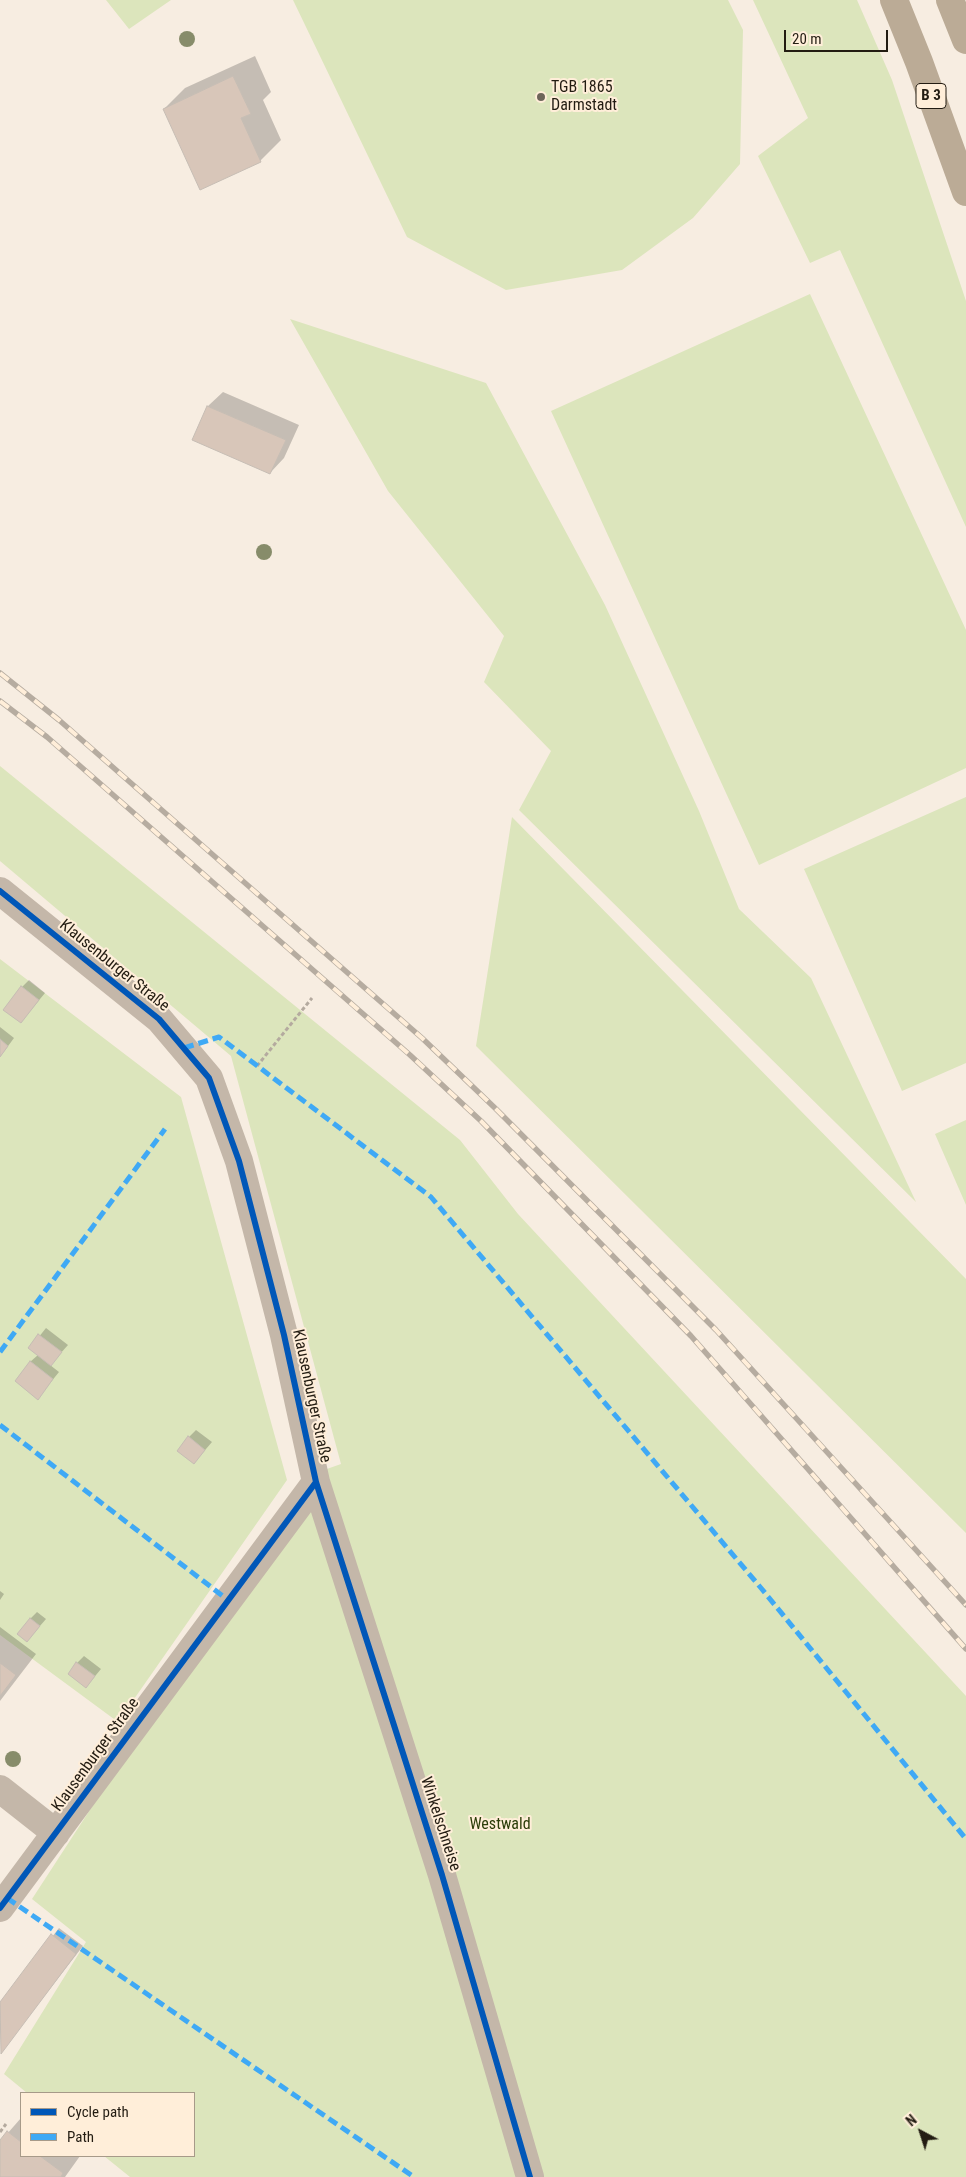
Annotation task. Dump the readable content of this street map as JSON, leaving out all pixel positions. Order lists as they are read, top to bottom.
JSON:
{
  "streets": {
    "main road": ["B 3"],
    "street": ["Klausenburger Straße", "Winkelschneise"]
  },
  "crossings": [
    ["Klausenburger Straße", "Winkelschneise"]
  ],
  "parks": ["Westwald"],
  "places": ["TGB 1865 Darmstadt"],
  "legend": ["Cycle path", "Path"],
  "scale_bar": "20 m",
  "north": "top left"
}
